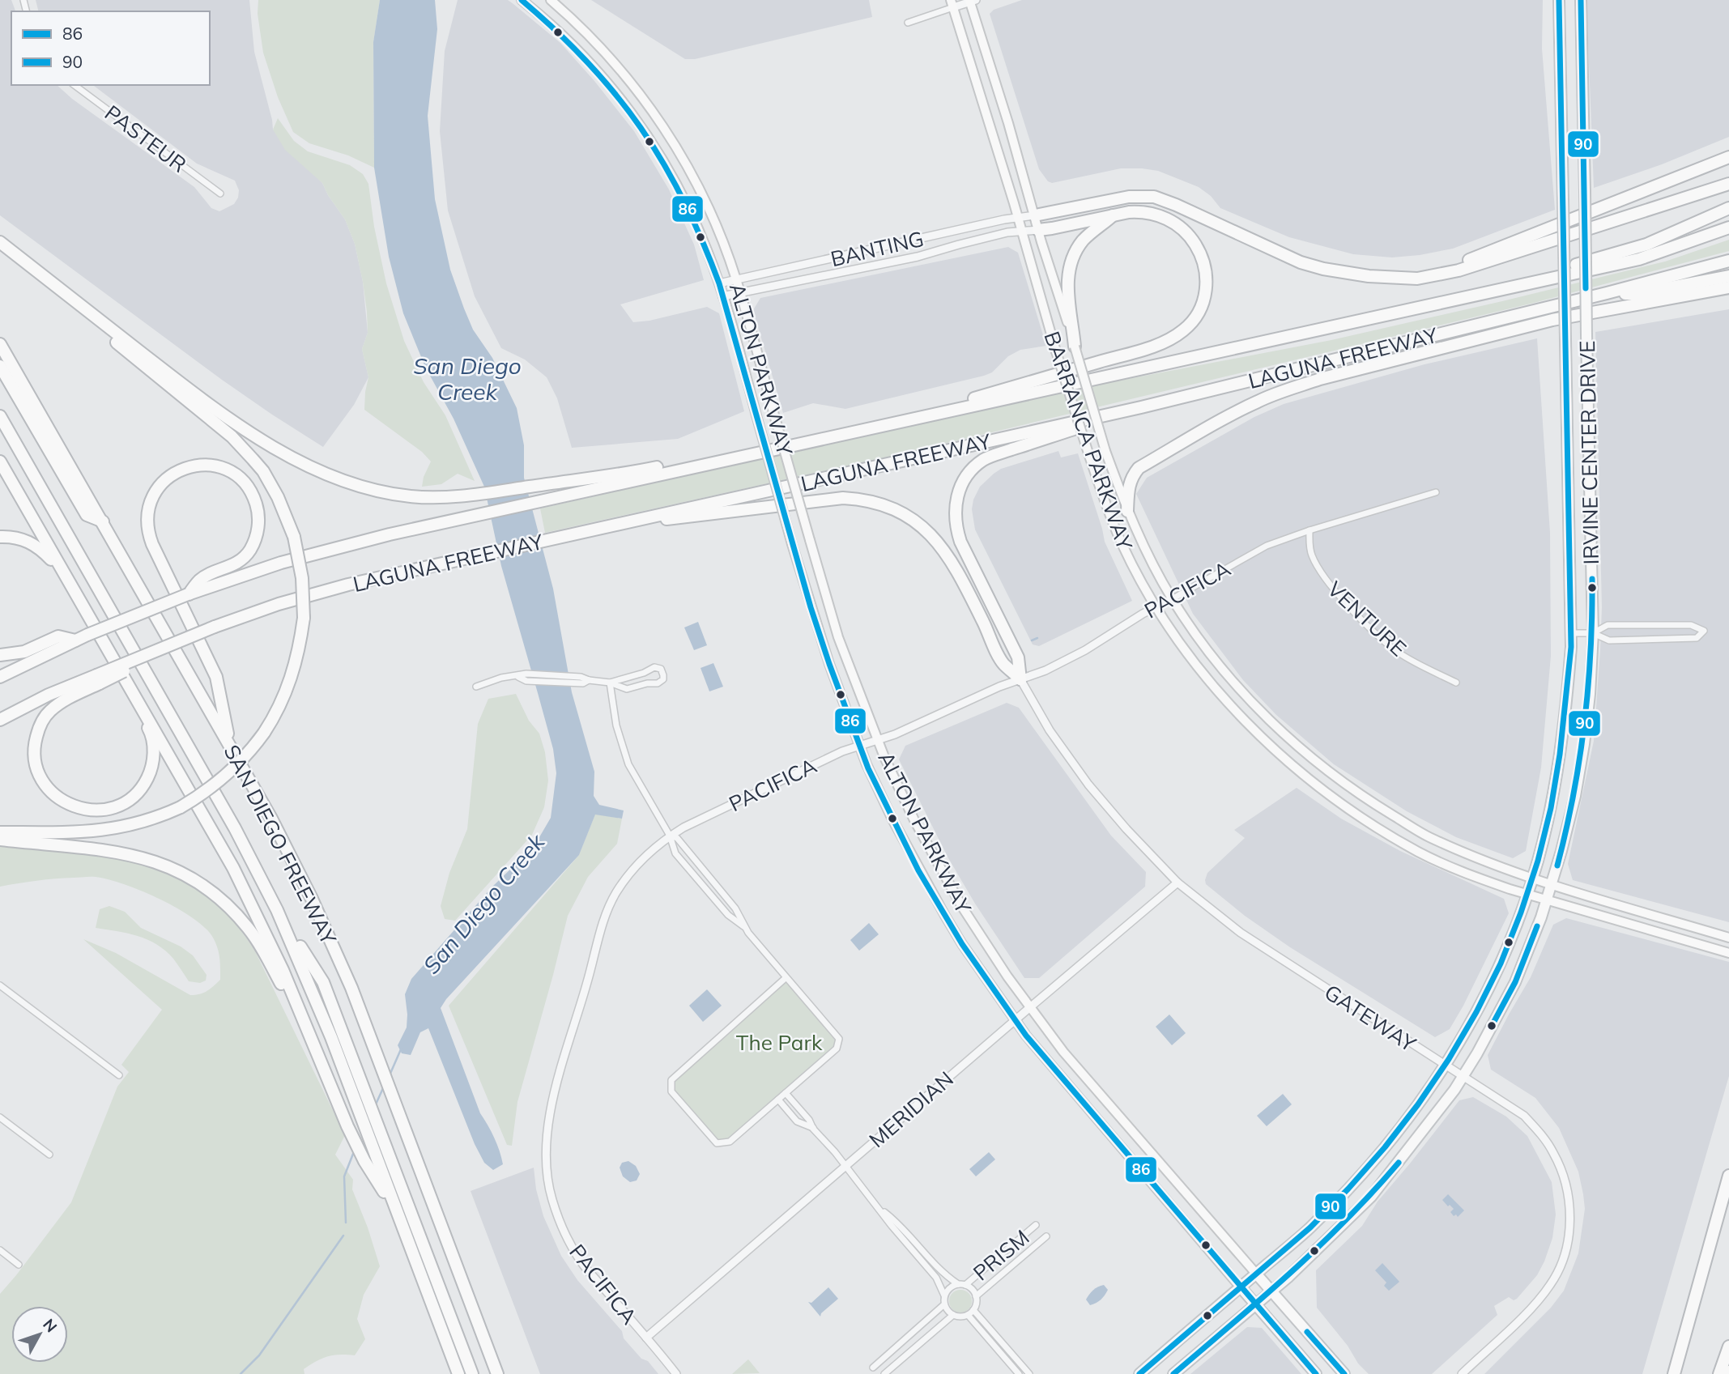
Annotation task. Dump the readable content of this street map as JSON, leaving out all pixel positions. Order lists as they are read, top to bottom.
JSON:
{
  "streets": {
    "highway": ["LAGUNA FREEWAY", "SAN DIEGO FREEWAY"],
    "main road": ["ALTON PARKWAY", "BARRANCA PARKWAY", "IRVINE CENTER DRIVE"],
    "street": [
      "PASTEUR",
      "BANTING",
      "PACIFICA",
      "VENTURE",
      "GATEWAY",
      "MERIDIAN",
      "PRISM"
    ]
  },
  "crossings": [
    ["BANTING", "ALTON PARKWAY"],
    ["BANTING", "BARRANCA PARKWAY"],
    ["ALTON PARKWAY", "IRVINE CENTER DRIVE"],
    ["ALTON PARKWAY", "PACIFICA"],
    ["ALTON PARKWAY", "MERIDIAN"],
    ["BARRANCA PARKWAY", "IRVINE CENTER DRIVE"],
    ["BARRANCA PARKWAY", "PACIFICA"],
    ["IRVINE CENTER DRIVE", "GATEWAY"],
    ["PACIFICA", "VENTURE"],
    ["PACIFICA", "GATEWAY"],
    ["PACIFICA", "MERIDIAN"],
    ["GATEWAY", "MERIDIAN"]
  ],
  "water": ["San Diego Creek"],
  "parks": ["The Park"],
  "lines": ["transit line 86", "transit line 90"],
  "legend": ["86", "90"],
  "north": "top right"
}
